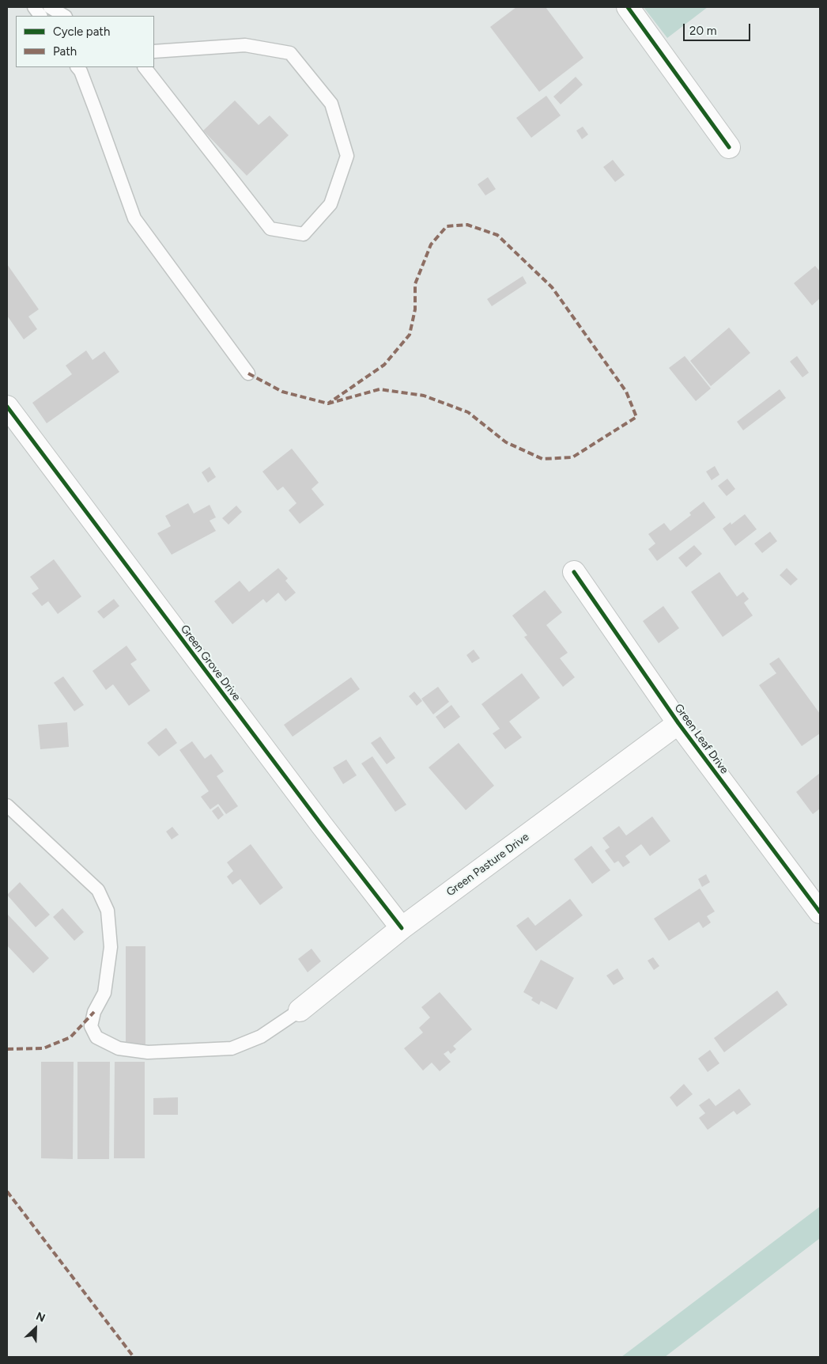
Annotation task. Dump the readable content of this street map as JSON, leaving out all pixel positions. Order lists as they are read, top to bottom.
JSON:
{
  "streets": {
    "street": ["Green Grove Drive", "Green Leaf Drive", "Green Pasture Drive"]
  },
  "crossings": [
    ["Green Grove Drive", "Green Pasture Drive"],
    ["Green Leaf Drive", "Green Pasture Drive"]
  ],
  "legend": ["Cycle path", "Path"],
  "scale_bar": "20 m",
  "north": "top right"
}
